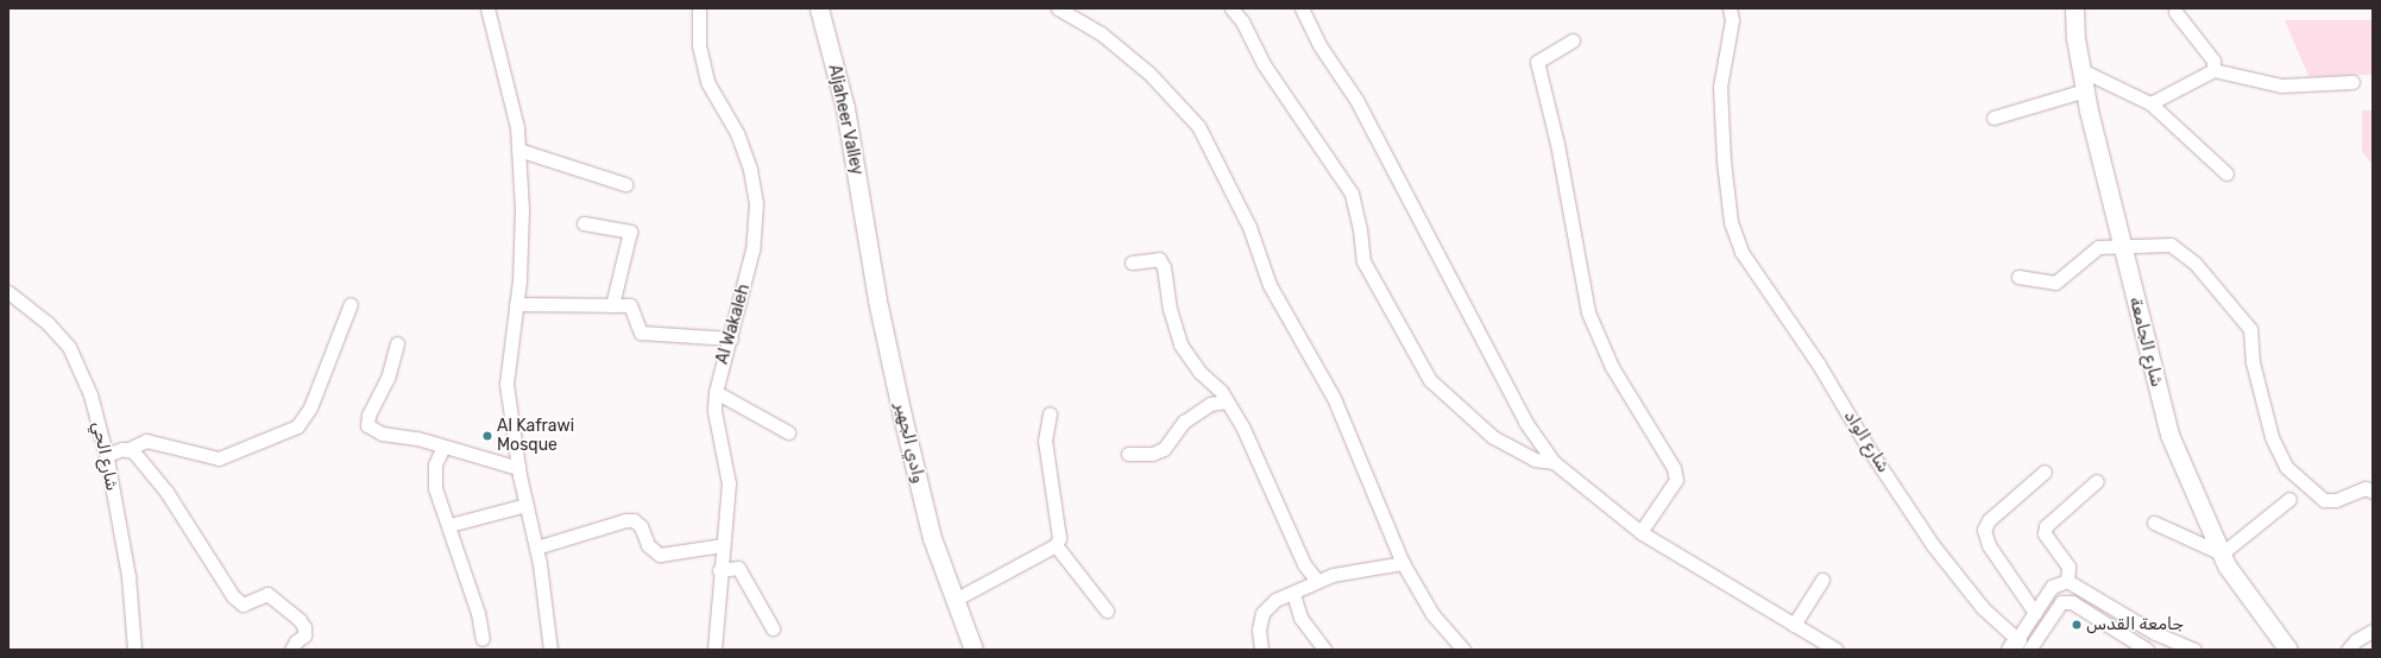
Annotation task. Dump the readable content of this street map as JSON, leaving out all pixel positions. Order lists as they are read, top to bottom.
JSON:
{
  "streets": {
    "main road": ["Aljaheer Valley", "شارع الجامعة", "وادي الجهير"],
    "street": ["Al Wakaleh", "شارع الواد", "شارع الحي"]
  },
  "crossings": [
    ["Aljaheer Valley", "وادي الجهير"]
  ],
  "places": ["Al Kafrawi Mosque", "جامعة القدس"]
}
